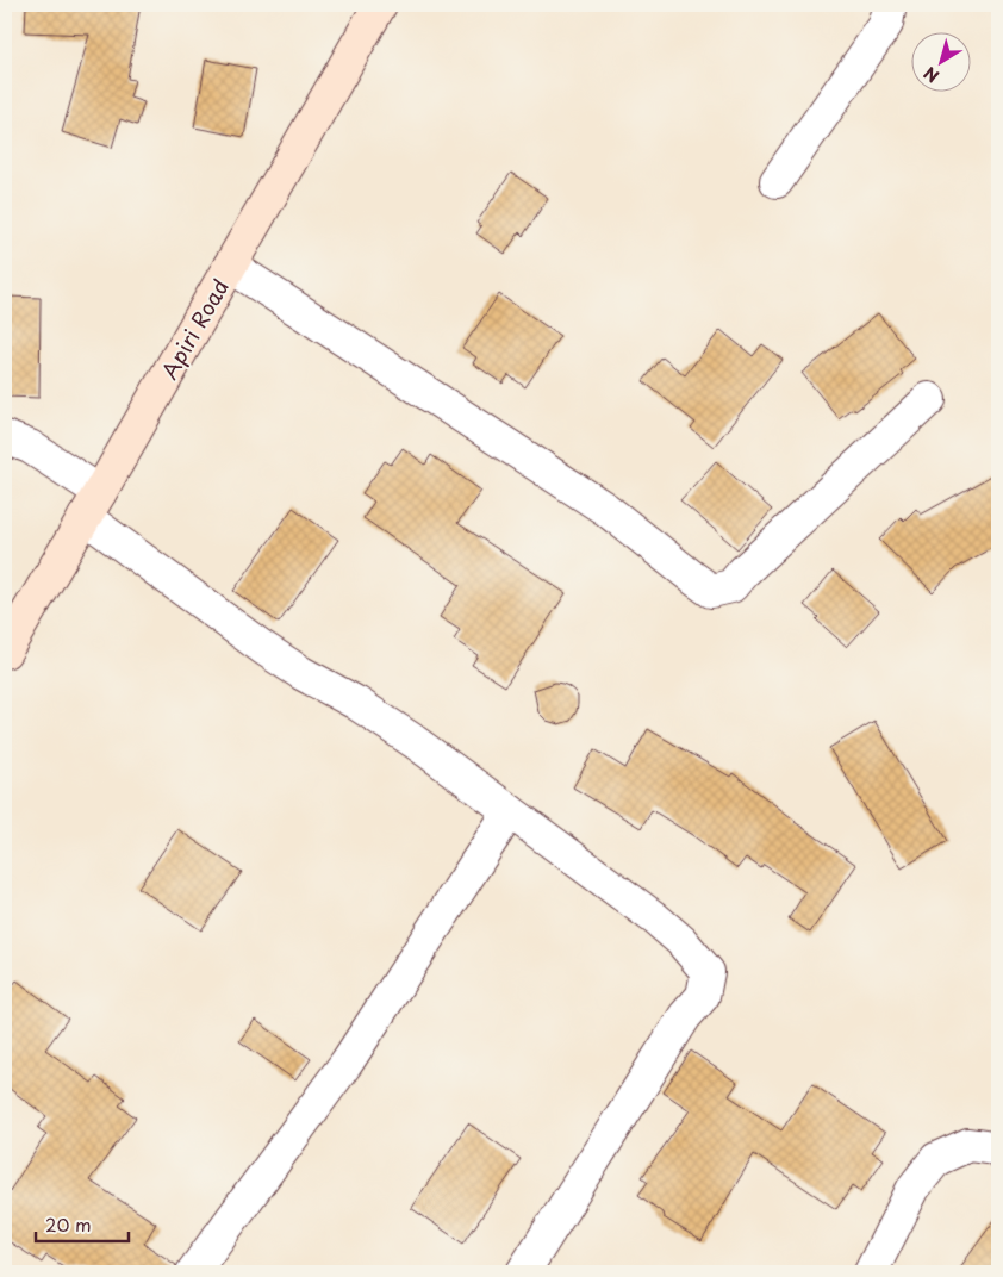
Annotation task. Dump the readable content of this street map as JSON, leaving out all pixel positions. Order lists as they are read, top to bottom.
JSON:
{
  "streets": {
    "street": ["Apiri Road"]
  },
  "scale_bar": "20 m",
  "north": "bottom left"
}
